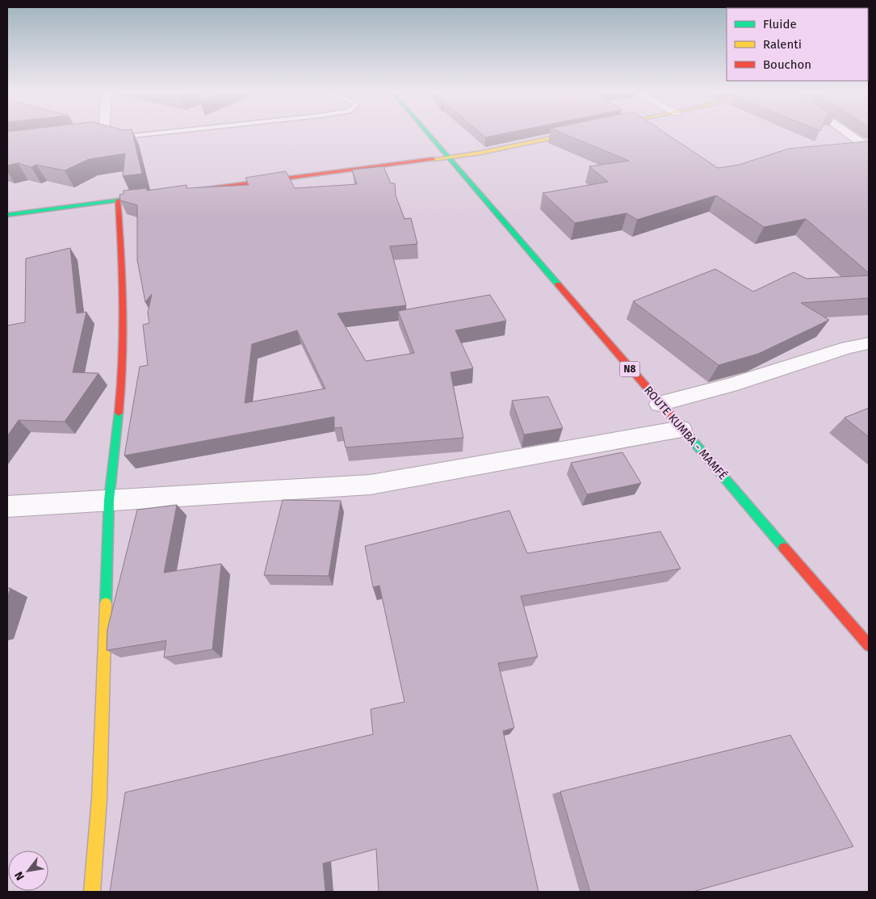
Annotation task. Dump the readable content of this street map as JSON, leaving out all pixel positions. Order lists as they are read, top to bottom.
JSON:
{
  "streets": {
    "main road": ["N8", "ROUTE KUMBA - MAMFÉ"]
  },
  "legend": ["Fluide", "Ralenti", "Bouchon"],
  "north": "bottom left"
}
